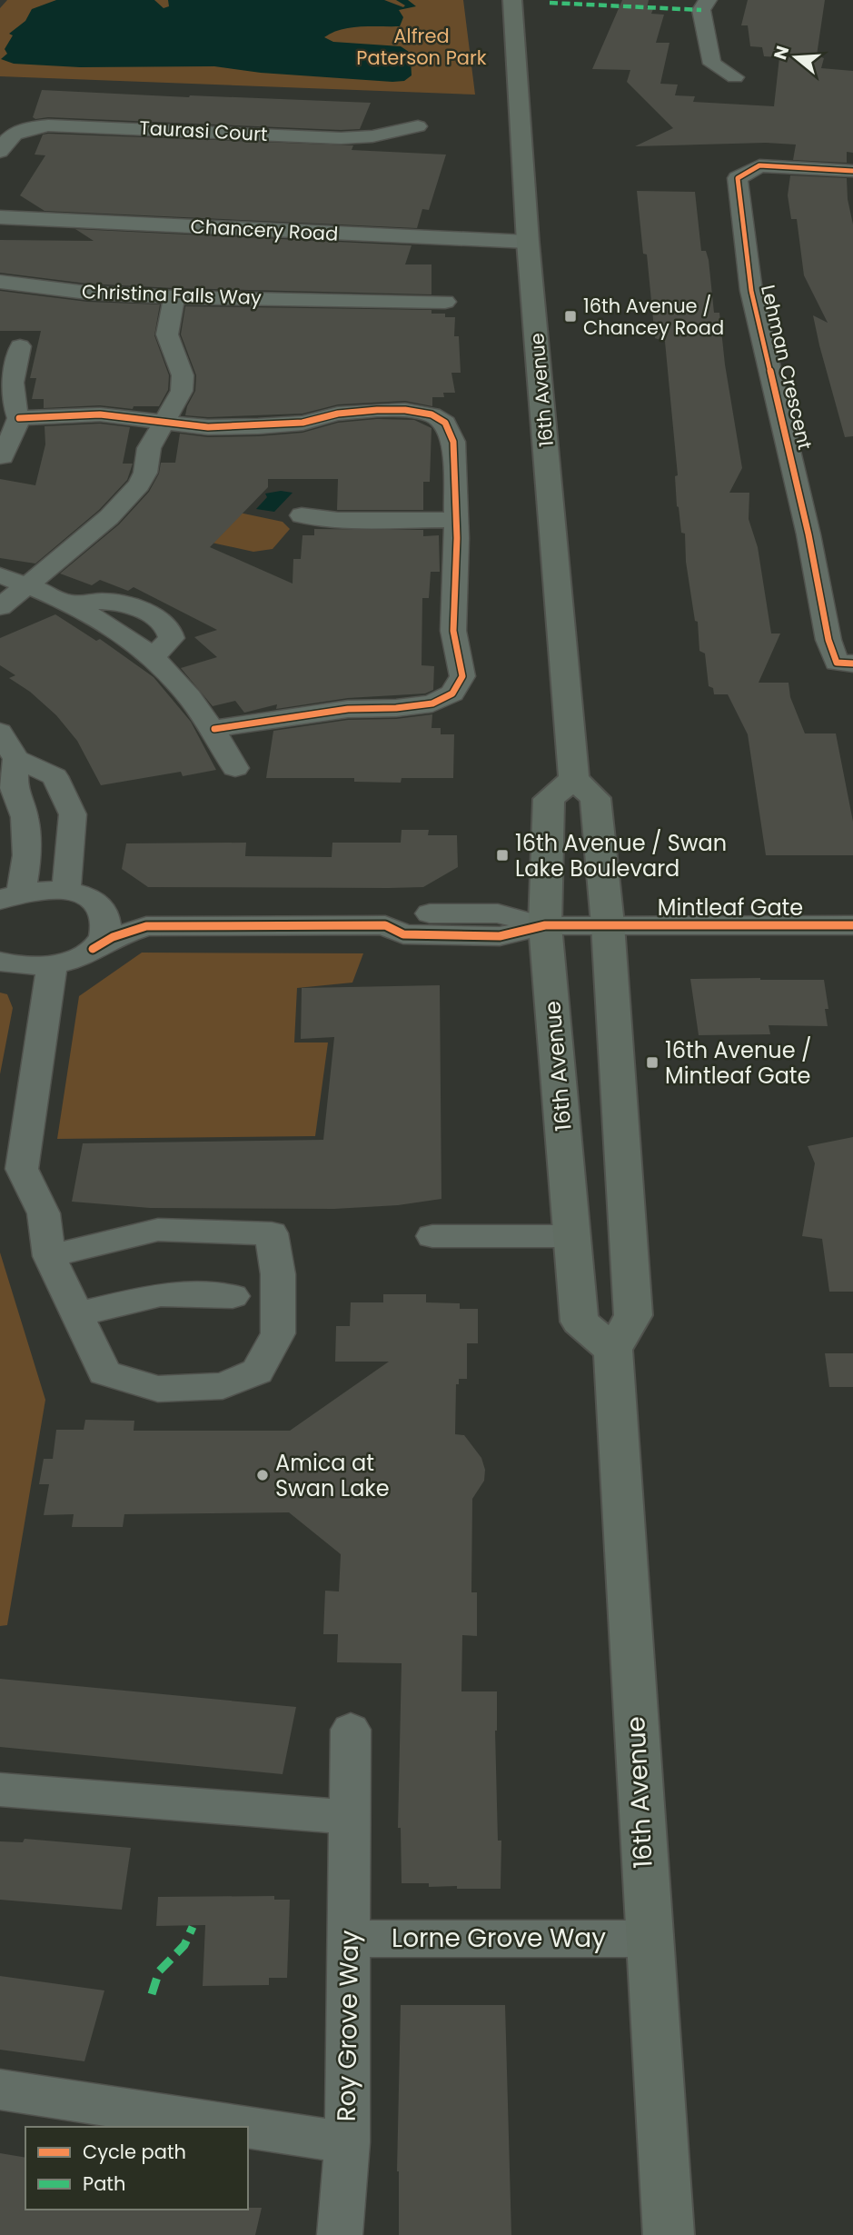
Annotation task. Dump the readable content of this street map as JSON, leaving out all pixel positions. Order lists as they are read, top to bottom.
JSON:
{
  "streets": {
    "main road": ["16th Avenue"],
    "street": [
      "Taurasi Court",
      "Chancery Road",
      "Christina Falls Way",
      "Lehman Crescent",
      "Mintleaf Gate",
      "Lorne Grove Way",
      "Roy Grove Way"
    ]
  },
  "crossings": [
    ["Chancery Road", "16th Avenue"],
    ["16th Avenue", "Mintleaf Gate"],
    ["16th Avenue", "Lorne Grove Way"],
    ["Lorne Grove Way", "Roy Grove Way"]
  ],
  "parks": ["Alfred Paterson Park"],
  "places": {
    "transit": ["16th Avenue / Chancey Road", "16th Avenue / Swan Lake Boulevard", "16th Avenue / Mintleaf Gate"],
    "other": ["Amica at Swan Lake"]
  },
  "legend": ["Cycle path", "Path"],
  "north": "left"
}
